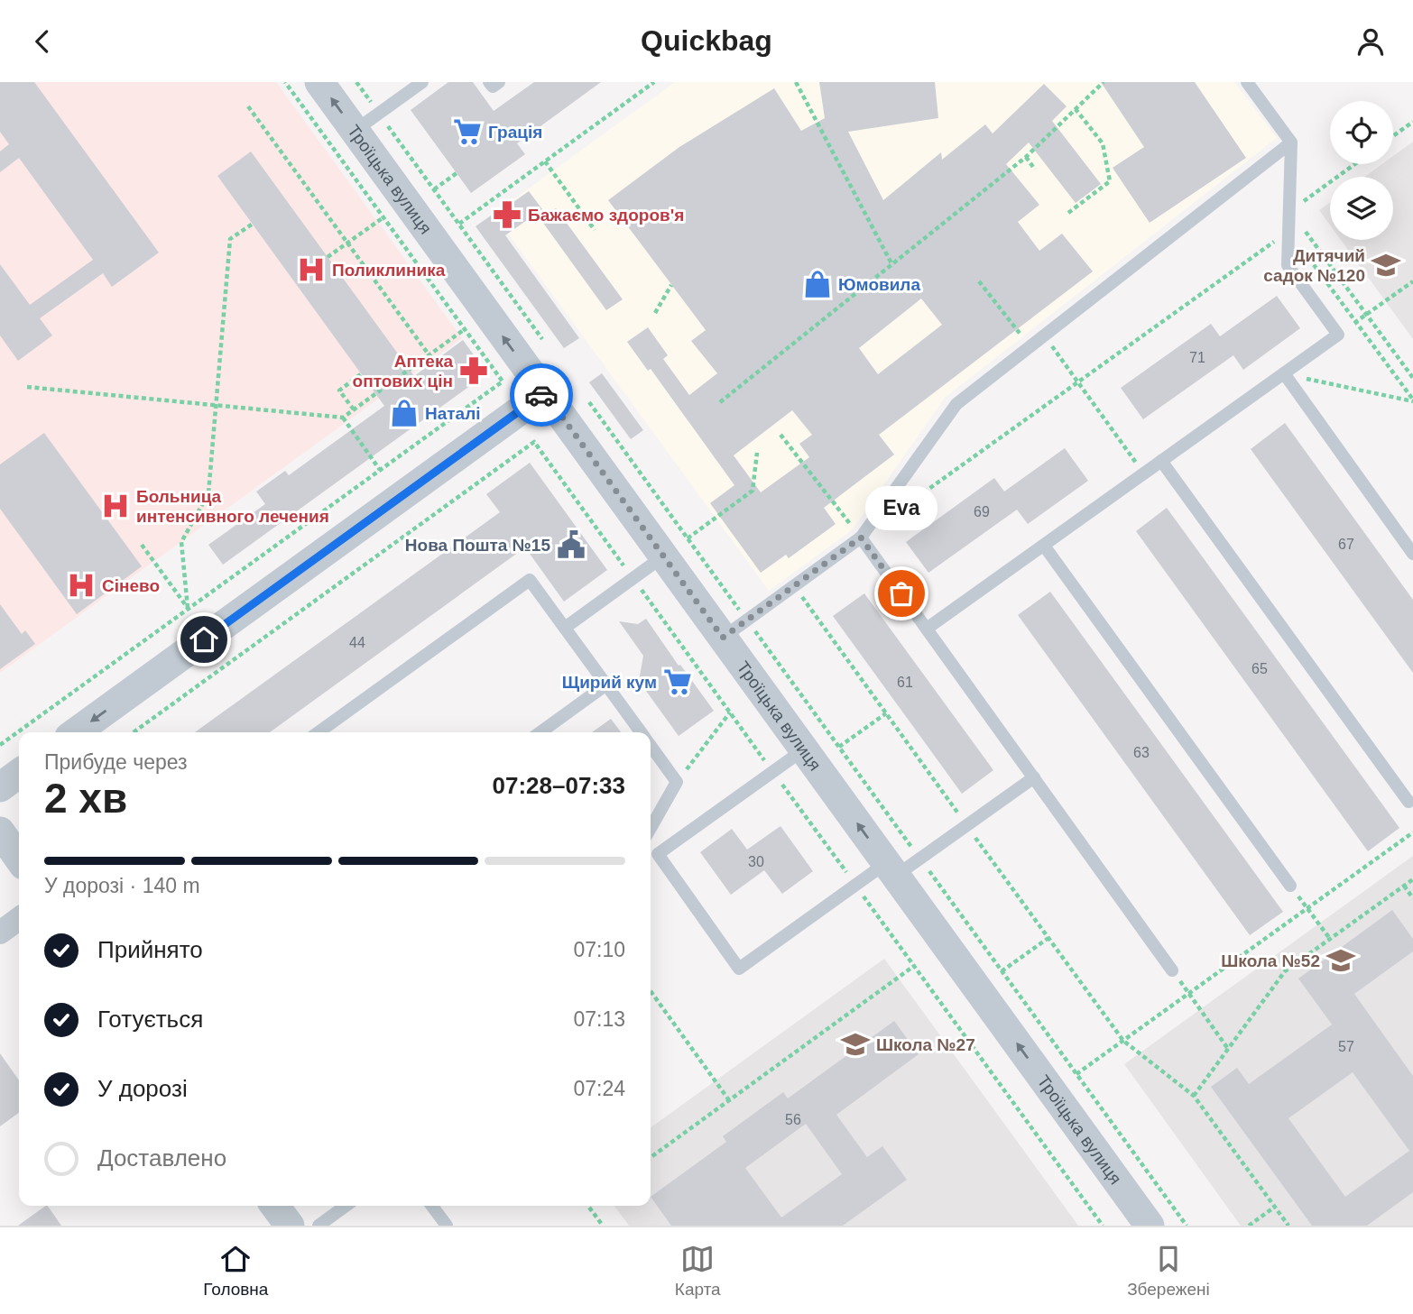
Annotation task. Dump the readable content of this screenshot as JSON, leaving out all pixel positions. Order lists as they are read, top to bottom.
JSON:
{
  "streets": {
    "street": ["Троїцька вулиця"]
  },
  "one_way": ["Троїцька вулиця"],
  "places": {
    "supermarket": ["Грація", "Щирий кум"],
    "pharmacy": ["Бажаємо здоров'я", "Аптека оптових цін"],
    "school or university": ["Дитячий садок №120", "Школа №52", "Школа №27"],
    "hospital": ["Поликлиника", "Больница интенсивного лечения", "Сінево"],
    "shop": ["Юмовила", "Наталі"],
    "public building": ["Нова Пошта №15"],
    "other": ["Eva"]
  },
  "house_numbers": [
    "71",
    "69",
    "67",
    "44",
    "65",
    "61",
    "63",
    "30",
    "57",
    "56"
  ],
  "page": {
    "header": "Quickbag",
    "bubble": "Eva",
    "heading": ["2 хв", "Прибуде через", "07:28–07:33"],
    "bar": "У дорозі · 140 m",
    "list": [
      ["Прийнято", "07:10"],
      ["Готується", "07:13"],
      ["У дорозі", "07:24"],
      "Доставлено"
    ],
    "tabs": ["Головна", "Карта", "Збережені"]
  }
}
